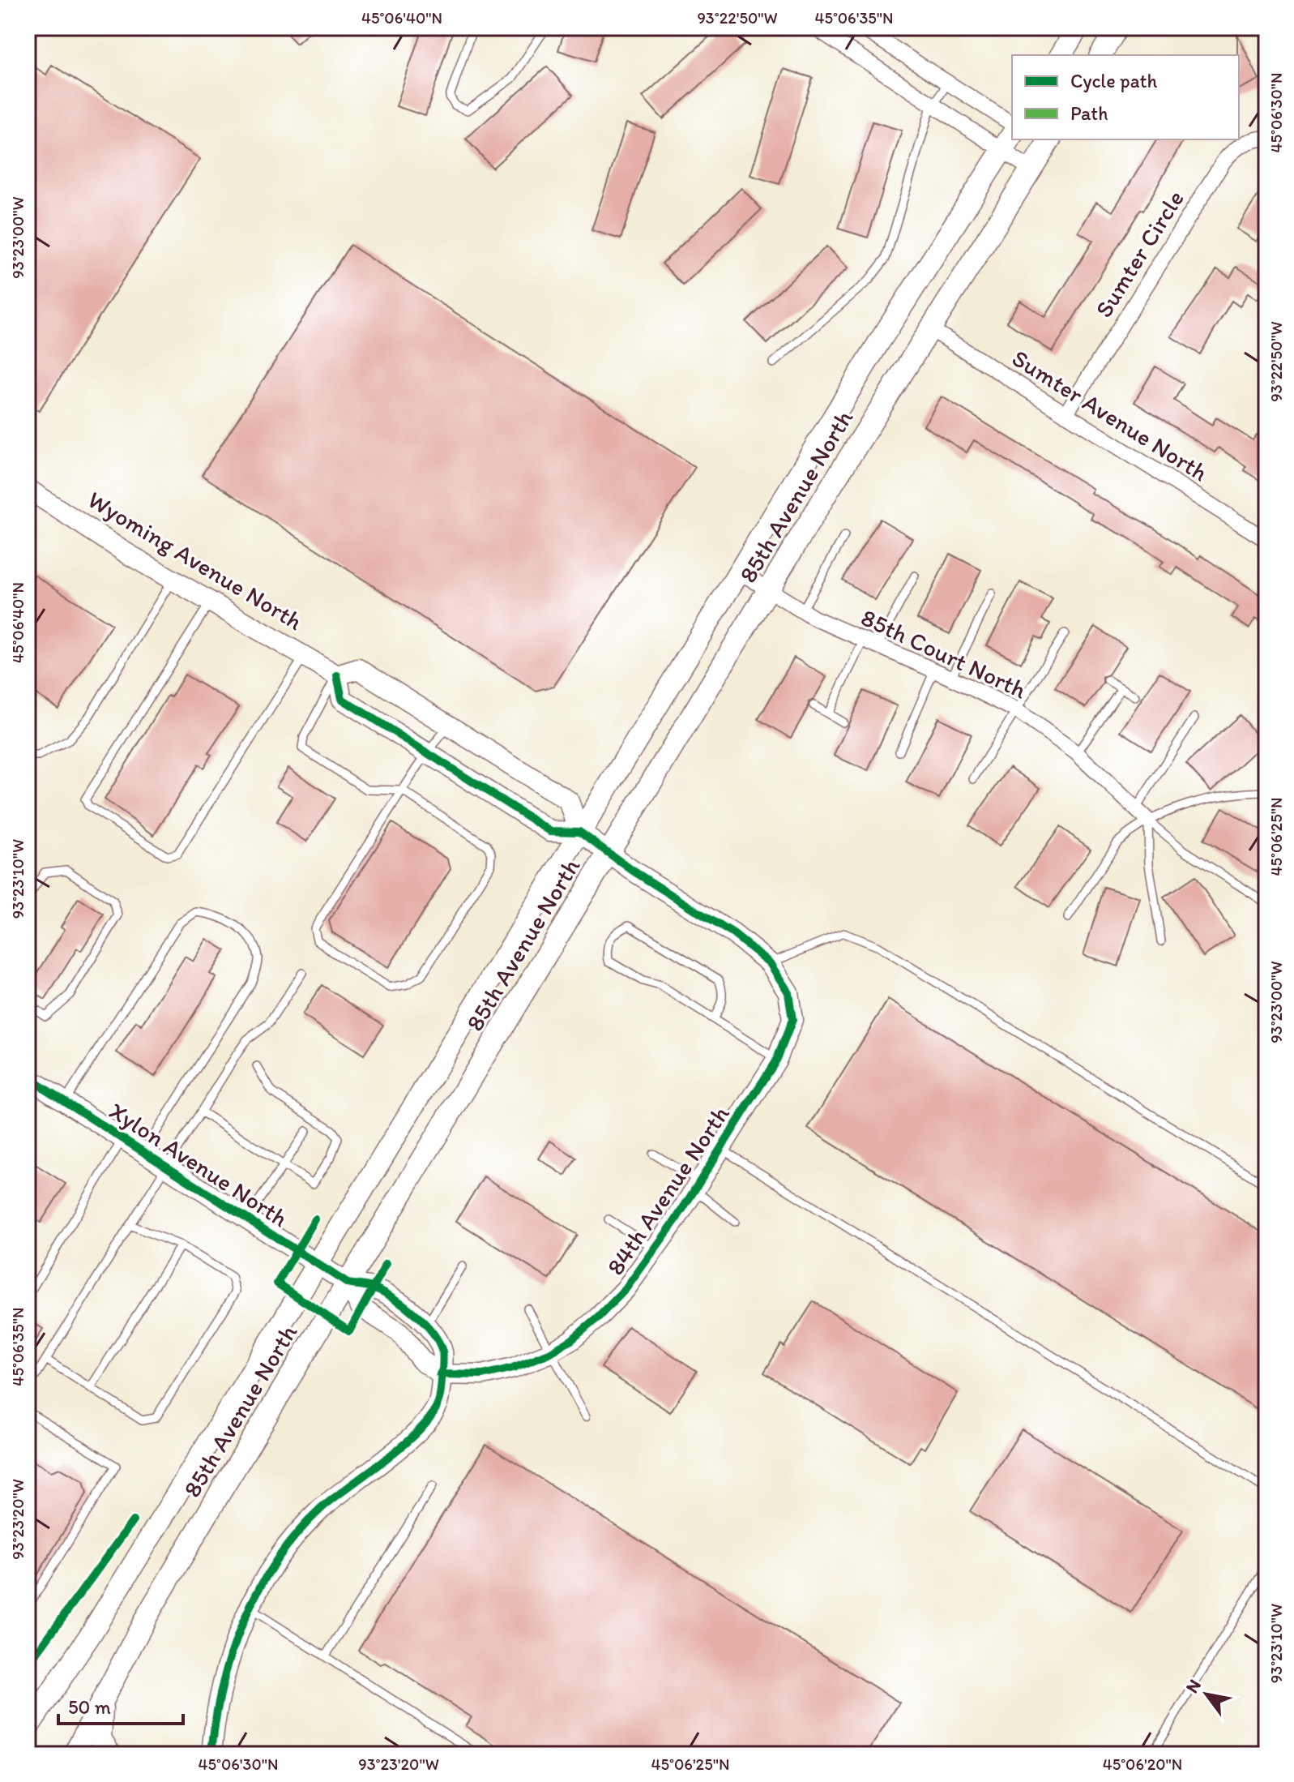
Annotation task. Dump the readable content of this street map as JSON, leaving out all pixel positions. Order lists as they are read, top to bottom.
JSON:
{
  "streets": {
    "main road": ["85th Avenue North"],
    "street": [
      "Sumter Circle",
      "Sumter Avenue North",
      "Wyoming Avenue North",
      "85th Court North",
      "Xylon Avenue North",
      "84th Avenue North"
    ]
  },
  "crossings": [
    ["Sumter Circle", "Sumter Avenue North"],
    ["Sumter Avenue North", "85th Avenue North"],
    ["85th Avenue North", "85th Court North"],
    ["85th Avenue North", "Xylon Avenue North"]
  ],
  "legend": ["Cycle path", "Path"],
  "scale_bar": "50 m",
  "north": "top left",
  "coordinates": [
    "45°06'40\"N",
    "93°22'50\"W",
    "45°06'35\"N",
    "45°06'30\"N",
    "93°23'00\"W",
    "45°06'25\"N",
    "93°23'10\"W",
    "93°23'20\"W",
    "45°06'20\"N"
  ]
}
